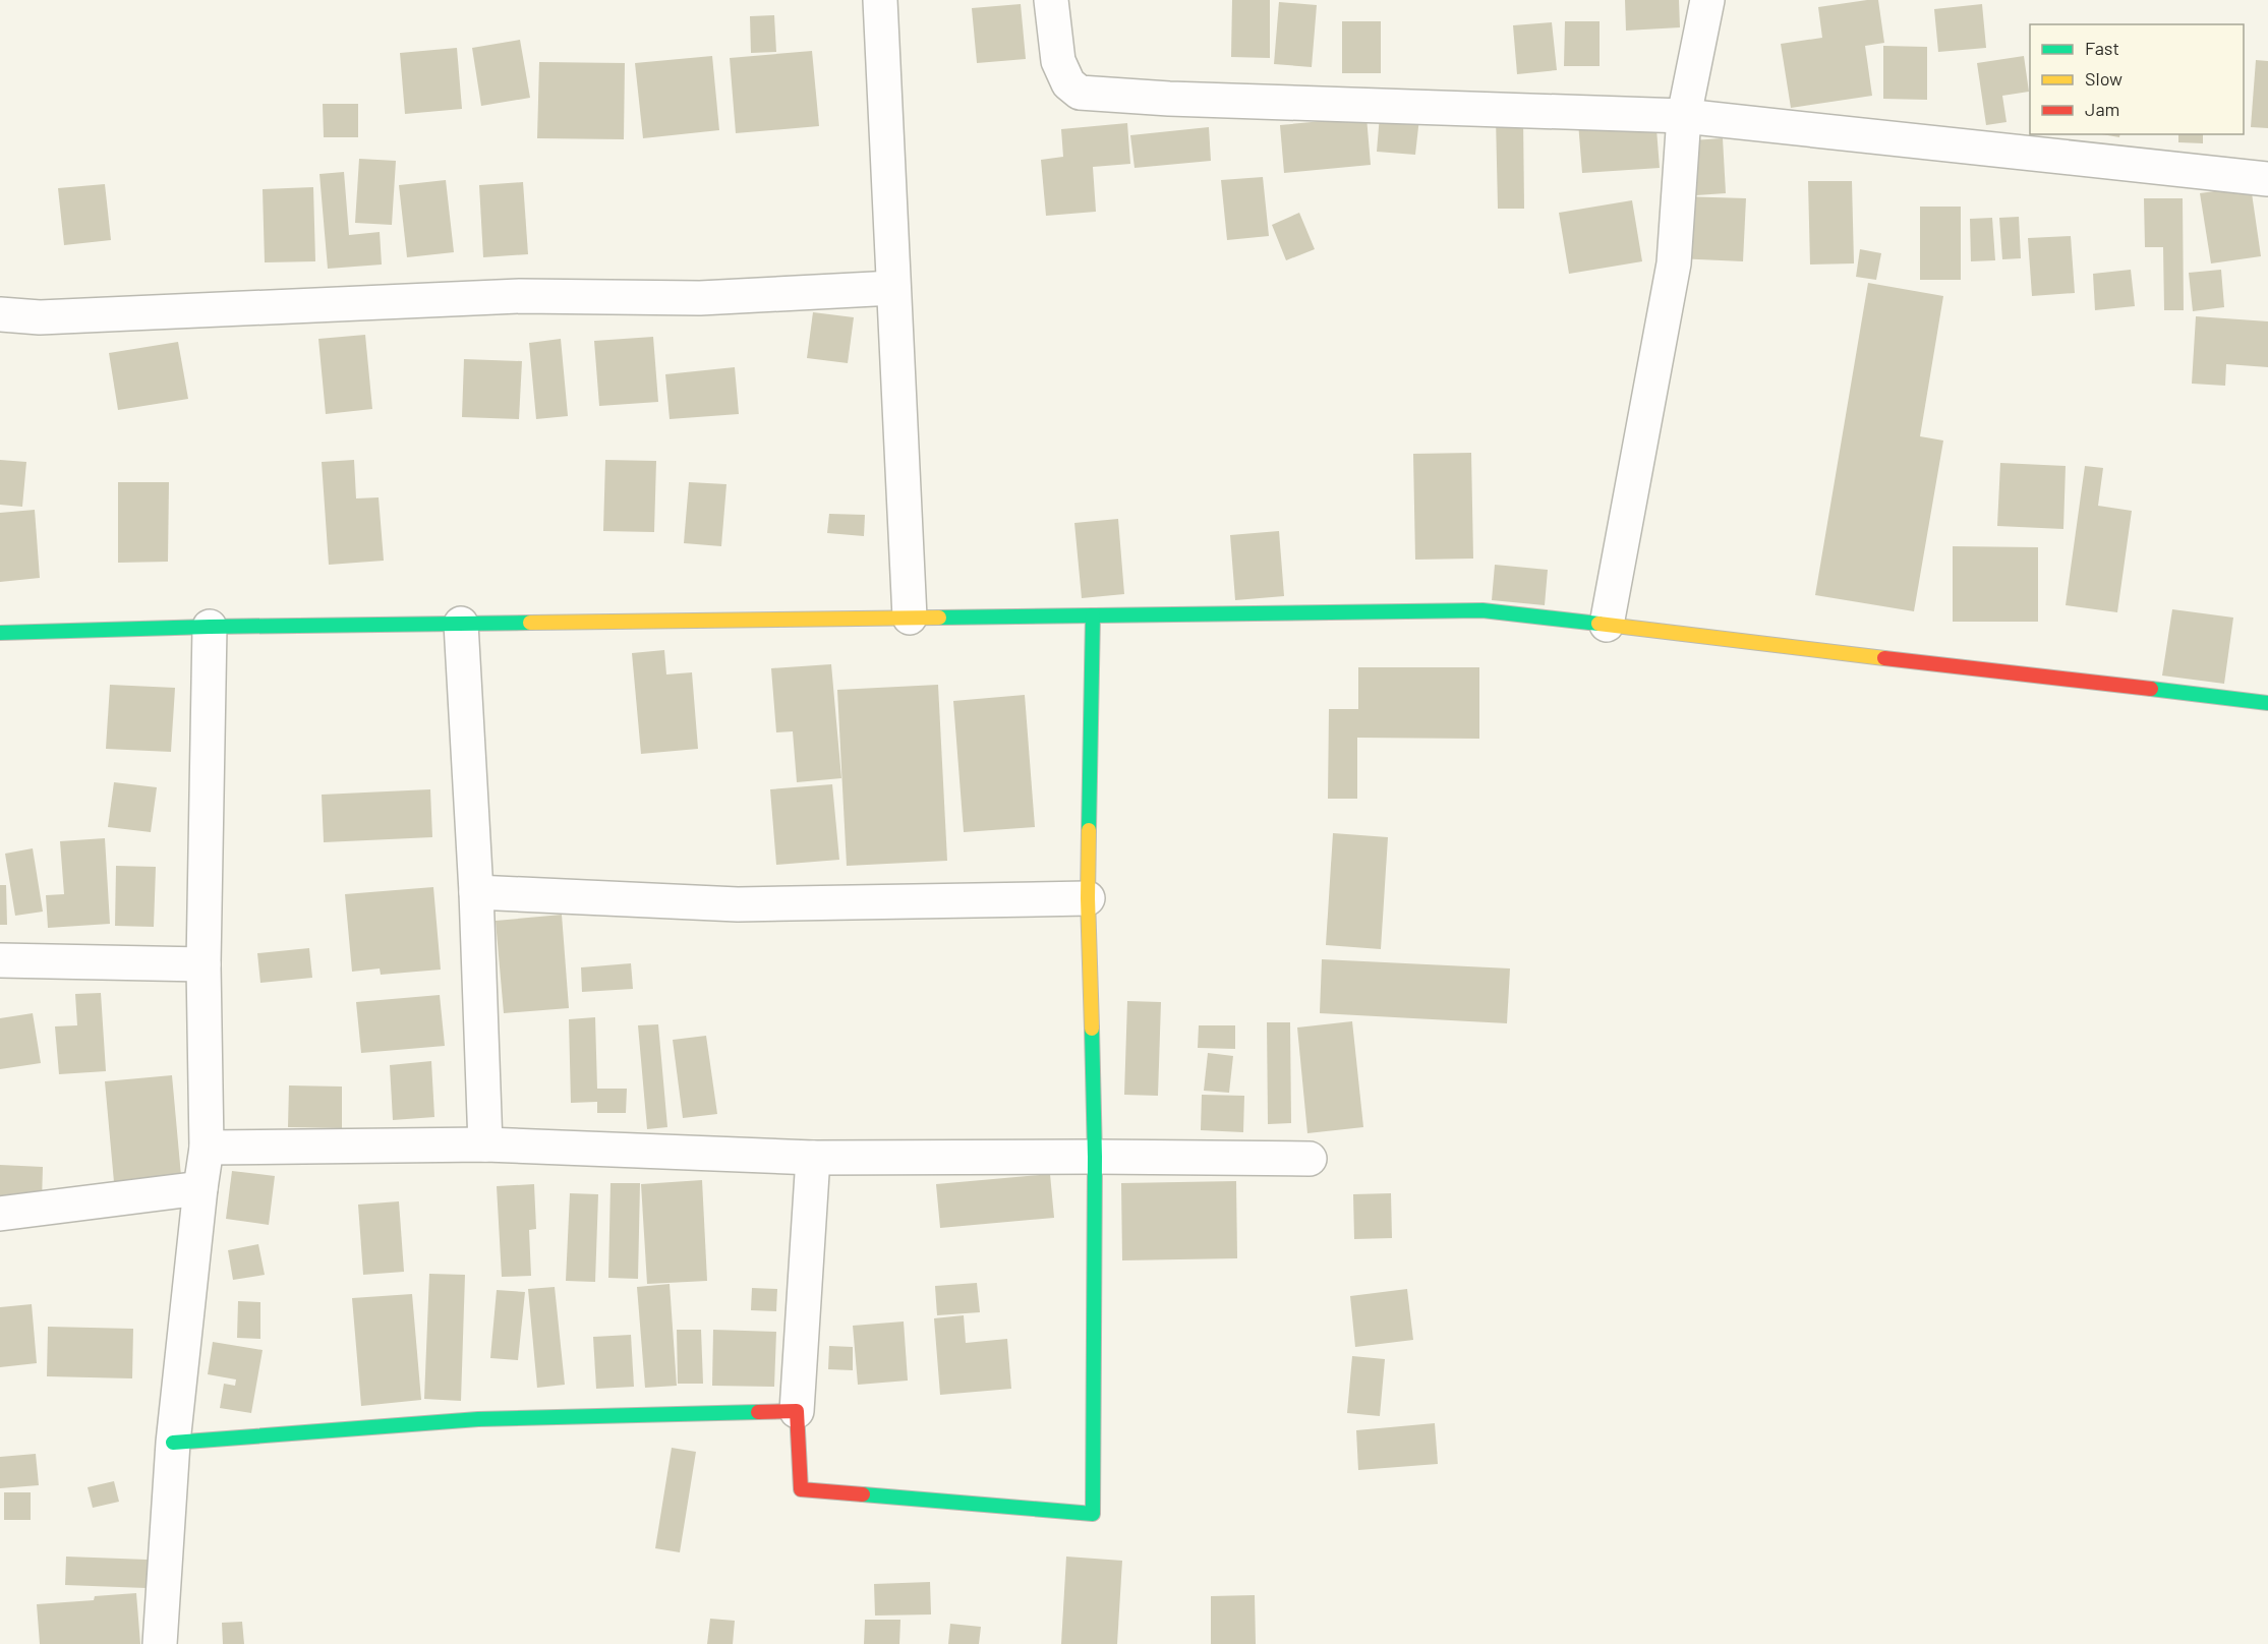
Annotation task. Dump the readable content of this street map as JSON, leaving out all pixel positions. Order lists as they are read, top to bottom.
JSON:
{
  "legend": ["Fast", "Slow", "Jam"]
}
